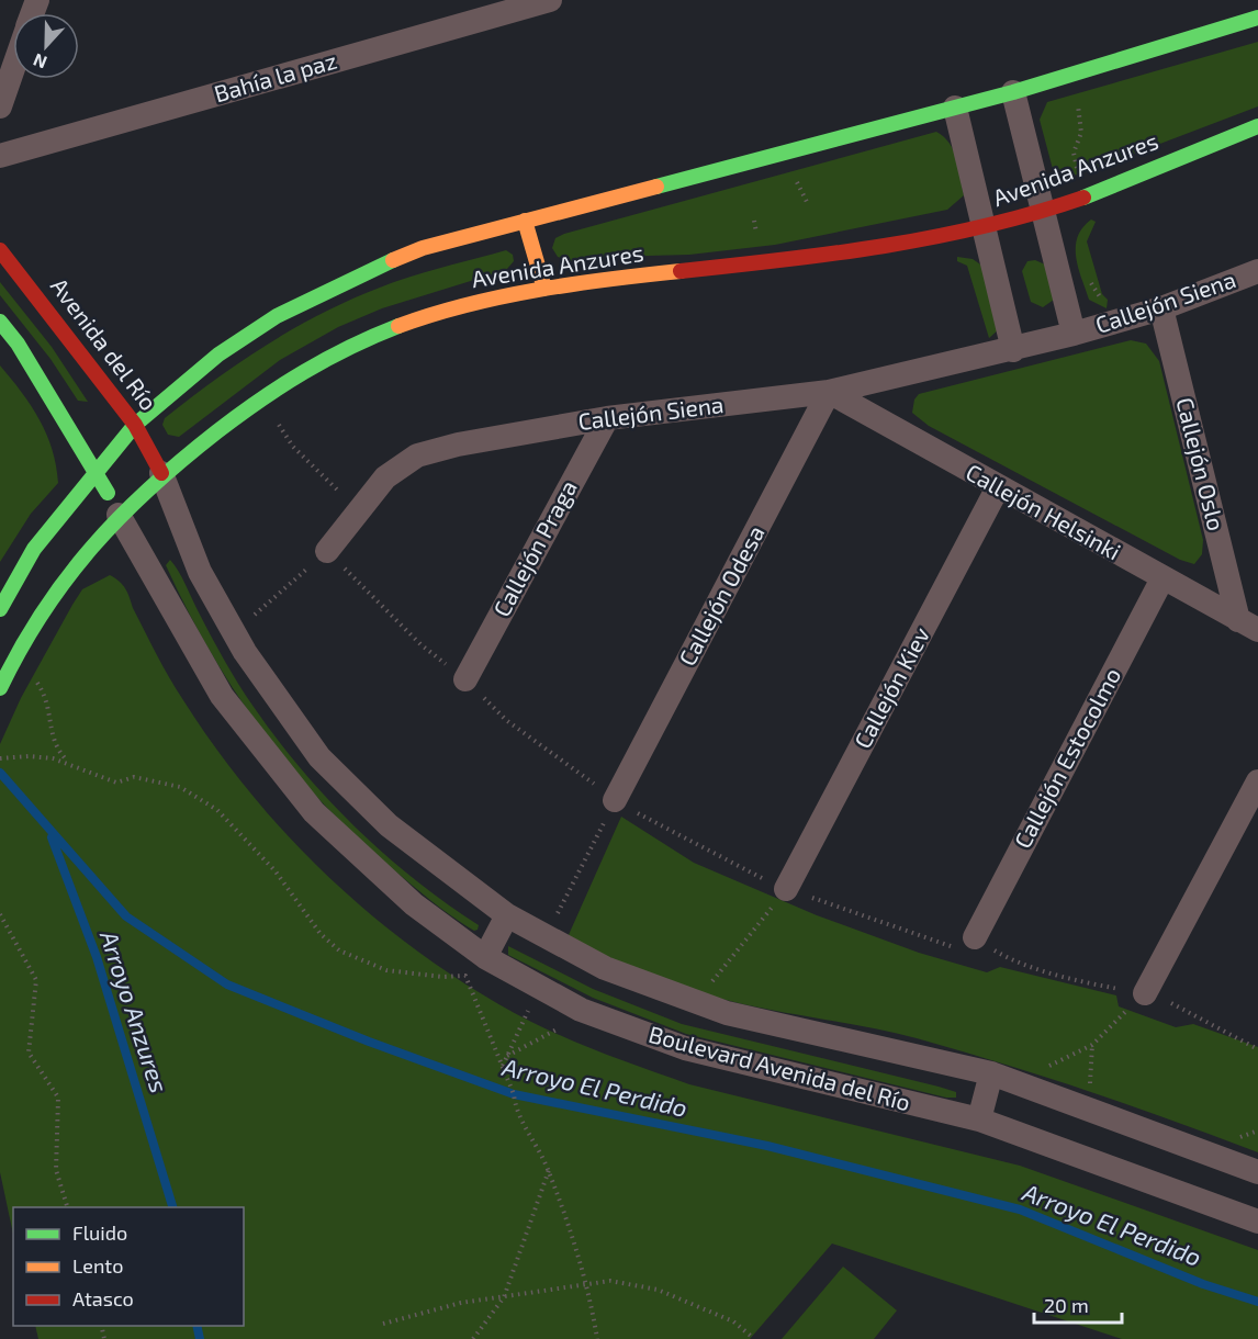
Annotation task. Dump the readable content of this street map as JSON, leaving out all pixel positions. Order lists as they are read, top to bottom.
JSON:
{
  "streets": {
    "street": [
      "Bahía la paz",
      "Avenida Anzures",
      "Callejón Siena",
      "Avenida del Río",
      "Callejón Oslo",
      "Callejón Helsinki",
      "Callejón Praga",
      "Callejón Odesa",
      "Callejón Kiev",
      "Callejón Estocolmo",
      "Boulevard Avenida del Río"
    ]
  },
  "crossings": [
    ["Avenida Anzures", "Callejón Siena"],
    ["Avenida Anzures", "Avenida del Río"],
    ["Avenida Anzures", "Boulevard Avenida del Río"],
    ["Callejón Siena", "Callejón Oslo"],
    ["Callejón Siena", "Callejón Helsinki"],
    ["Callejón Siena", "Callejón Praga"],
    ["Callejón Siena", "Callejón Odesa"],
    ["Avenida del Río", "Boulevard Avenida del Río"],
    ["Callejón Oslo", "Callejón Helsinki"],
    ["Callejón Helsinki", "Callejón Odesa"],
    ["Callejón Helsinki", "Callejón Kiev"],
    ["Callejón Helsinki", "Callejón Estocolmo"]
  ],
  "water": ["Arroyo Anzures", "Arroyo El Perdido"],
  "legend": ["Fluido", "Lento", "Atasco"],
  "scale_bar": "20 m",
  "north": "bottom"
}
